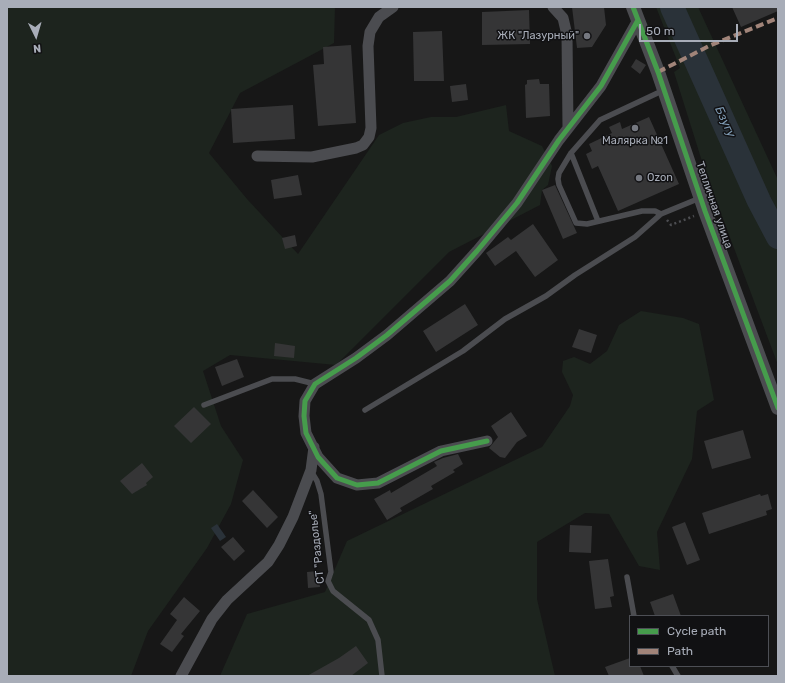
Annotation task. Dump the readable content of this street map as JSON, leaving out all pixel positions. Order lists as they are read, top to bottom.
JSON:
{
  "streets": {
    "street": ["Тепличная улица"],
    "lane": ["СТ \"Раздолье\""]
  },
  "water": ["Бзугу"],
  "places": ["ЖК \"Лазурный\"", "Малярка №1", "Ozon"],
  "legend": ["Cycle path", "Path"],
  "scale_bar": "50 m",
  "north": "bottom"
}
